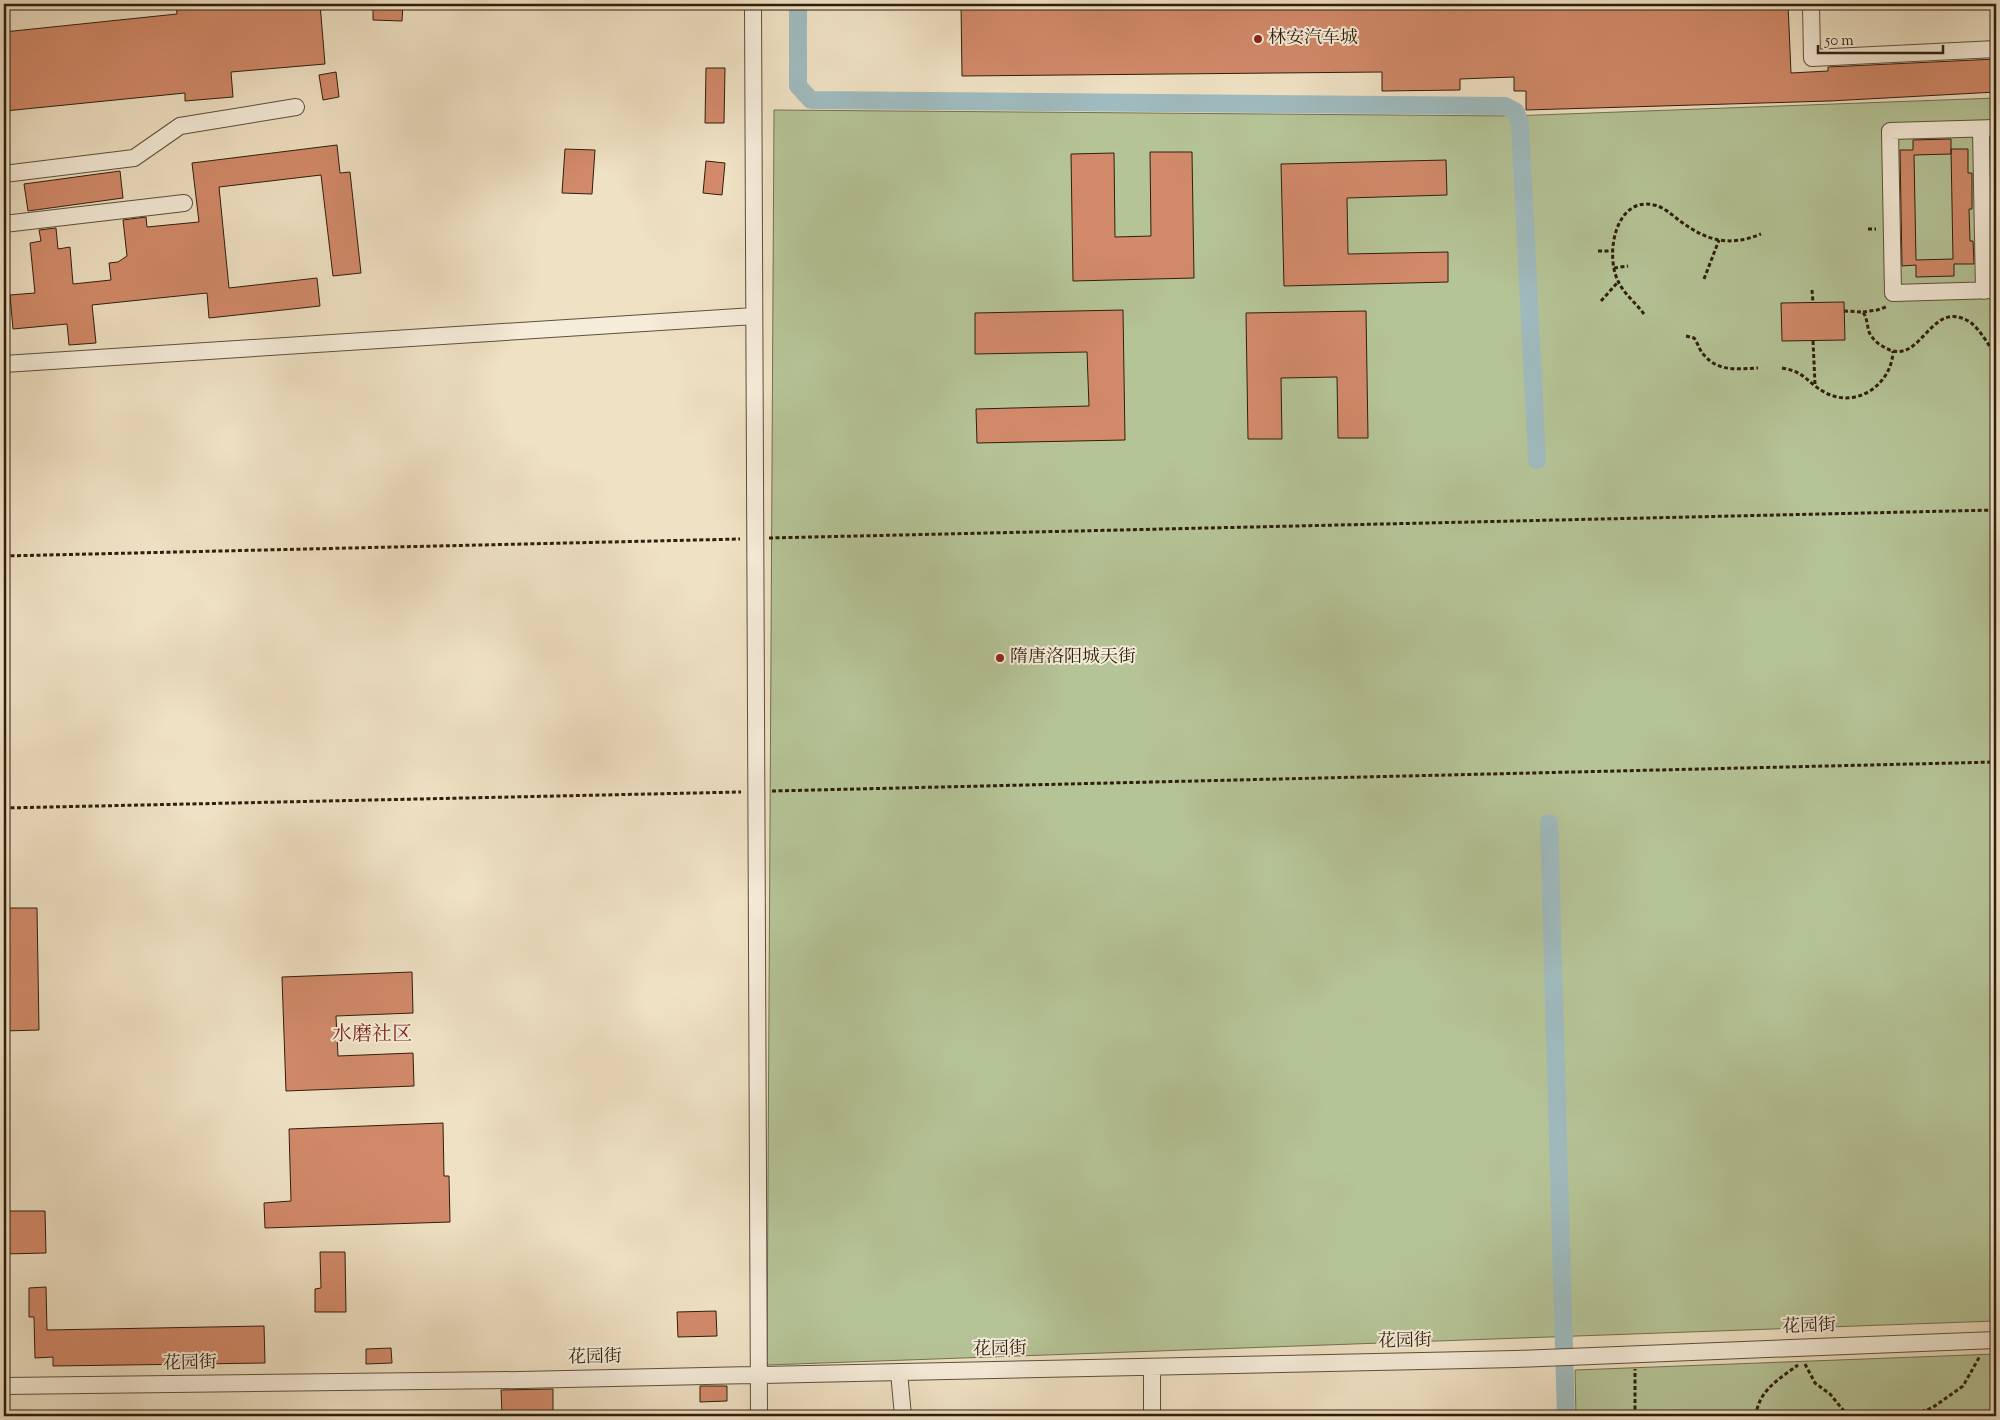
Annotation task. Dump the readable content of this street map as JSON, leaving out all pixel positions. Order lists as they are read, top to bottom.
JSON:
{
  "streets": {
    "street": ["花园街"]
  },
  "districts": ["水磨社区"],
  "places": ["林安汽车城", "隋唐洛阳城天街"],
  "scale_bar": "50 m"
}
